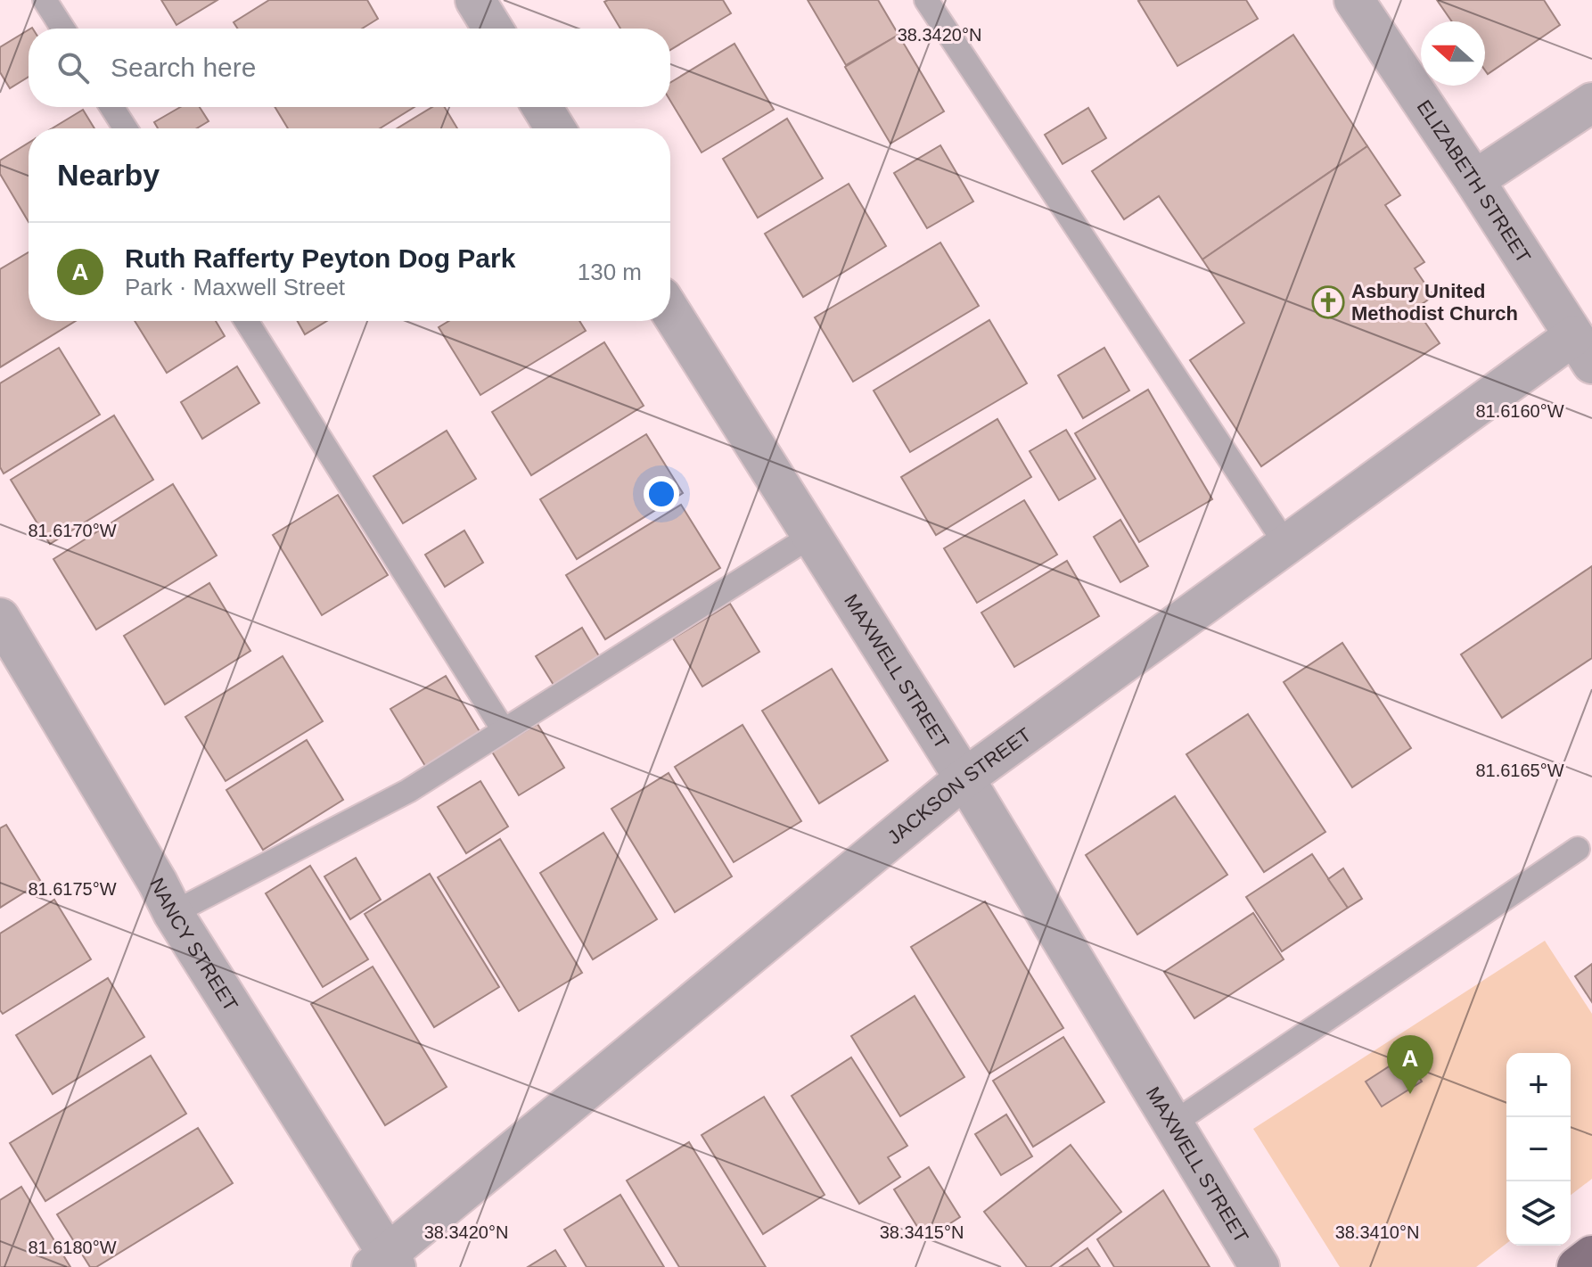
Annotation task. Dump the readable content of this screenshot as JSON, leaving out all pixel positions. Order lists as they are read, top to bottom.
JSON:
{
  "streets": {
    "street": [
      "ELIZABETH STREET",
      "MAXWELL STREET",
      "JACKSON STREET",
      "NANCY STREET"
    ]
  },
  "crossings": [
    ["ELIZABETH STREET", "JACKSON STREET"],
    ["MAXWELL STREET", "JACKSON STREET"],
    ["JACKSON STREET", "NANCY STREET"]
  ],
  "places": {
    "church": ["Asbury United Methodist Church"]
  },
  "north": "left",
  "page": {
    "search": "Search here",
    "heading": "Nearby",
    "list": [
      {
        "mark": "A",
        "name": "Ruth Rafferty Peyton Dog Park",
        "note": "Park · Maxwell Street",
        "value": "130 m"
      }
    ],
    "pins": "A",
    "map_buttons": ["+", "−"]
  },
  "coordinates": [
    "38.3420°N",
    "81.6160°W",
    "81.6170°W",
    "81.6165°W",
    "81.6175°W",
    "38.3415°N",
    "38.3410°N",
    "81.6180°W"
  ]
}
